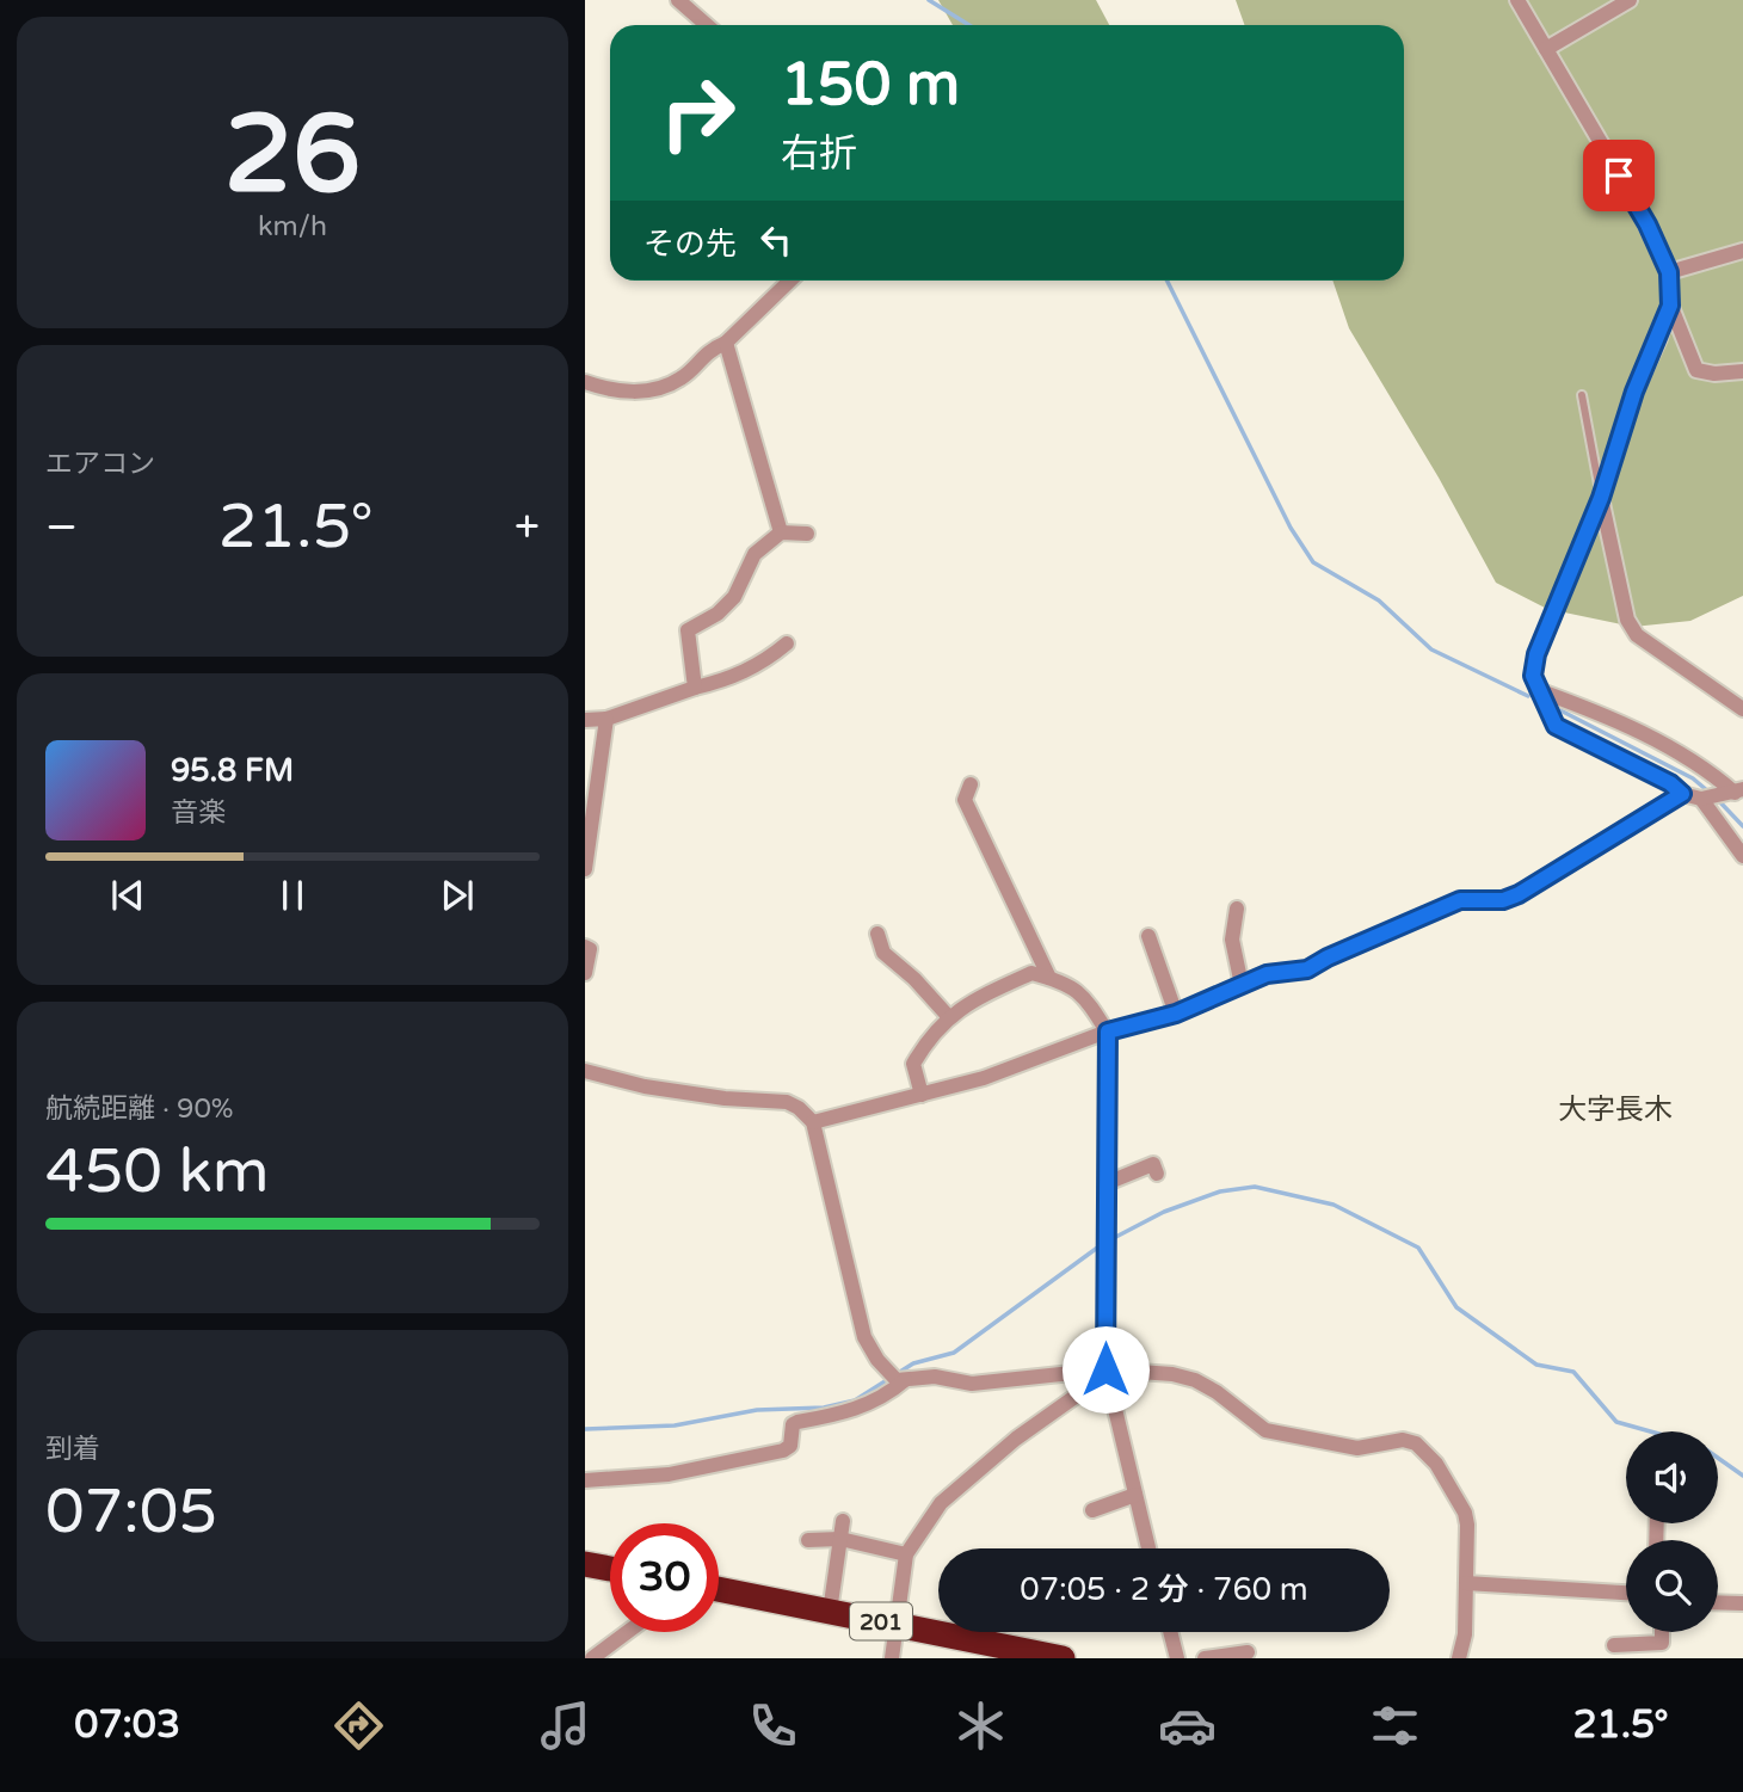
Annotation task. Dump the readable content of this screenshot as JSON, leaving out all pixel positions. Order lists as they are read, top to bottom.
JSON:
{
  "streets": {
    "highway": ["201"]
  },
  "districts": ["大字長木"],
  "page": {
    "tile": [
      ["26", "km/h"],
      "エアコン",
      ["航続距離 · 90%", "450 km"],
      ["到着", "07:05"]
    ],
    "turn": ["150 m", "右折"],
    "then": "その先",
    "heat": ["−", "21.5°", "+"],
    "song": ["95.8 FM", "音楽"],
    "limit": "30",
    "trip": "07:05 · 2 分 · 760 m",
    "tabs": ["07:03", "21.5°"]
  }
}
